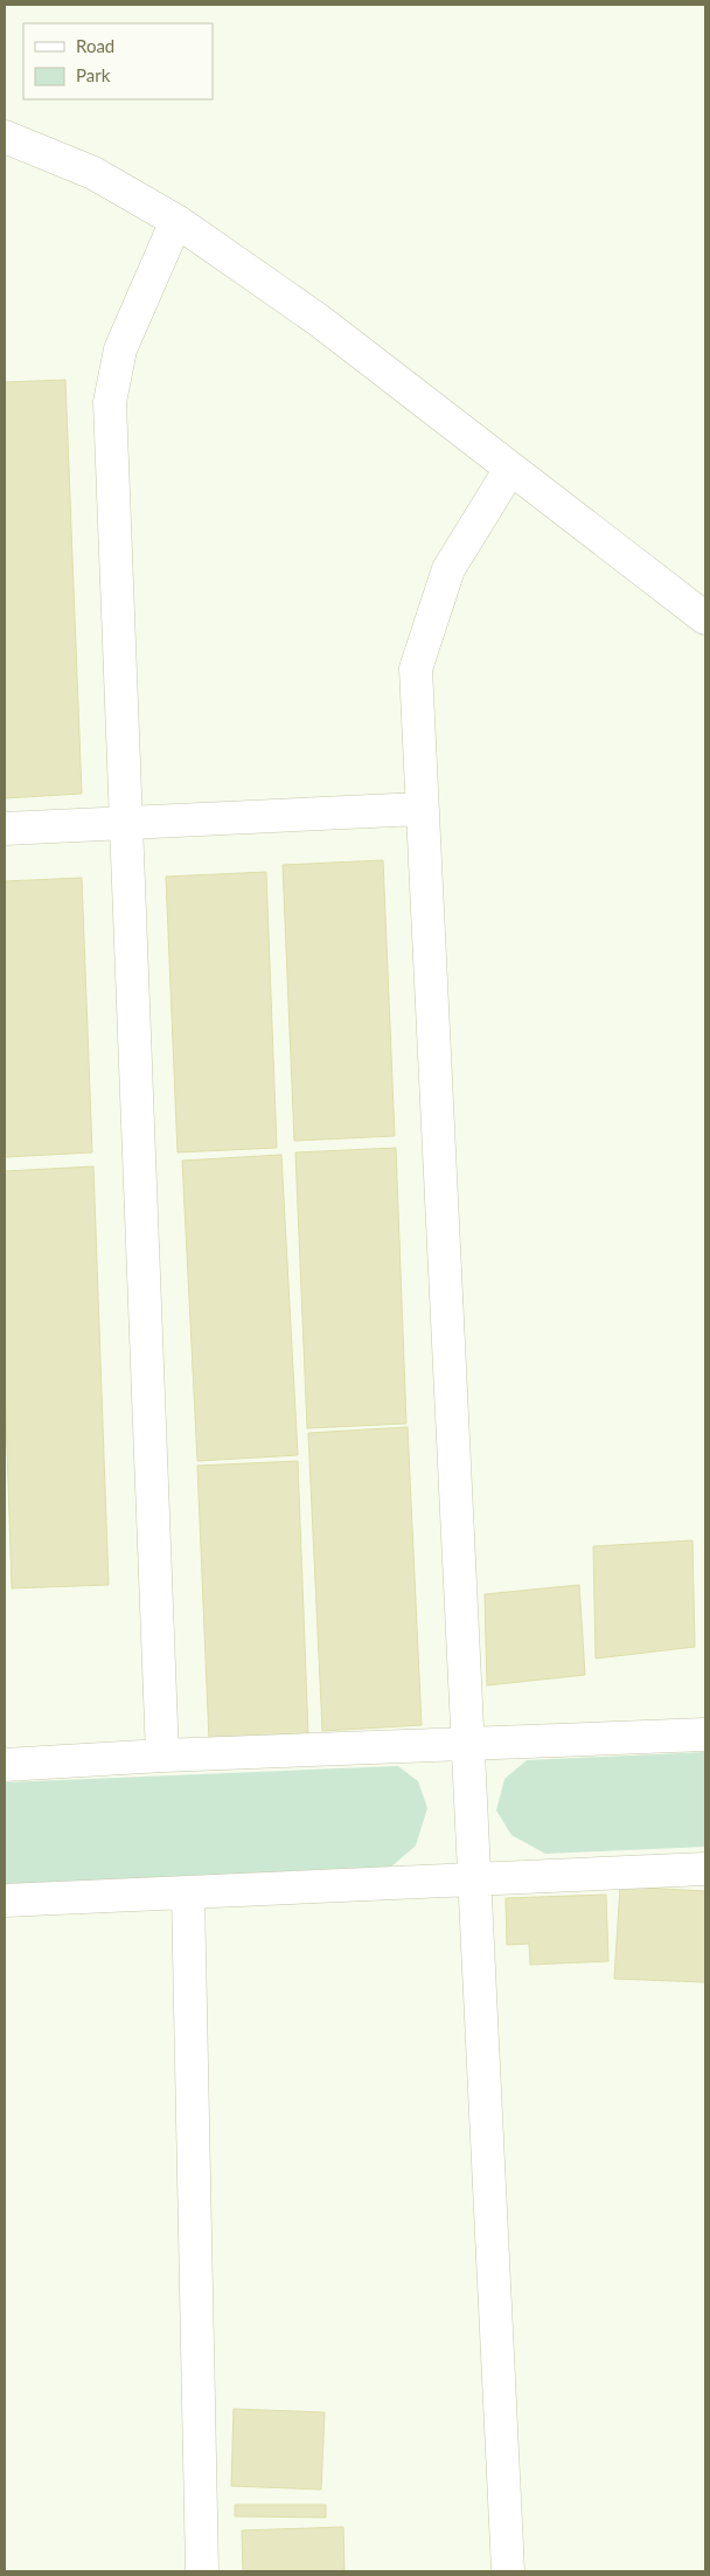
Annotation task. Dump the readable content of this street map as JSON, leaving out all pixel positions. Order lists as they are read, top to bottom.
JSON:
{
  "legend": ["Road", "Park"]
}
